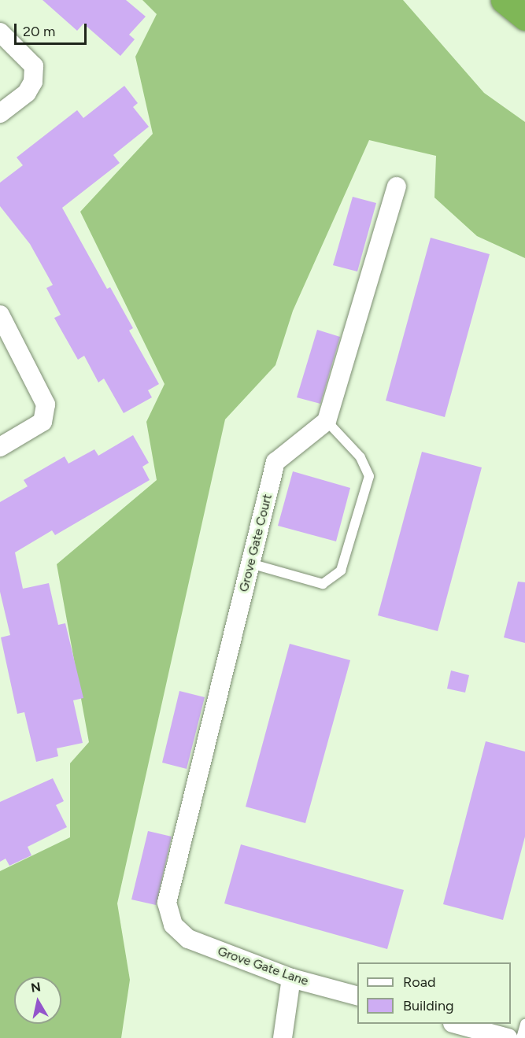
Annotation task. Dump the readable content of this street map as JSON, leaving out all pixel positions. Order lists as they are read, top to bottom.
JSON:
{
  "streets": {
    "street": ["Grove Gate Court", "Grove Gate Lane"]
  },
  "crossings": [
    ["Grove Gate Court", "Grove Gate Lane"]
  ],
  "legend": ["Road", "Building"],
  "scale_bar": "20 m",
  "north": "top"
}
